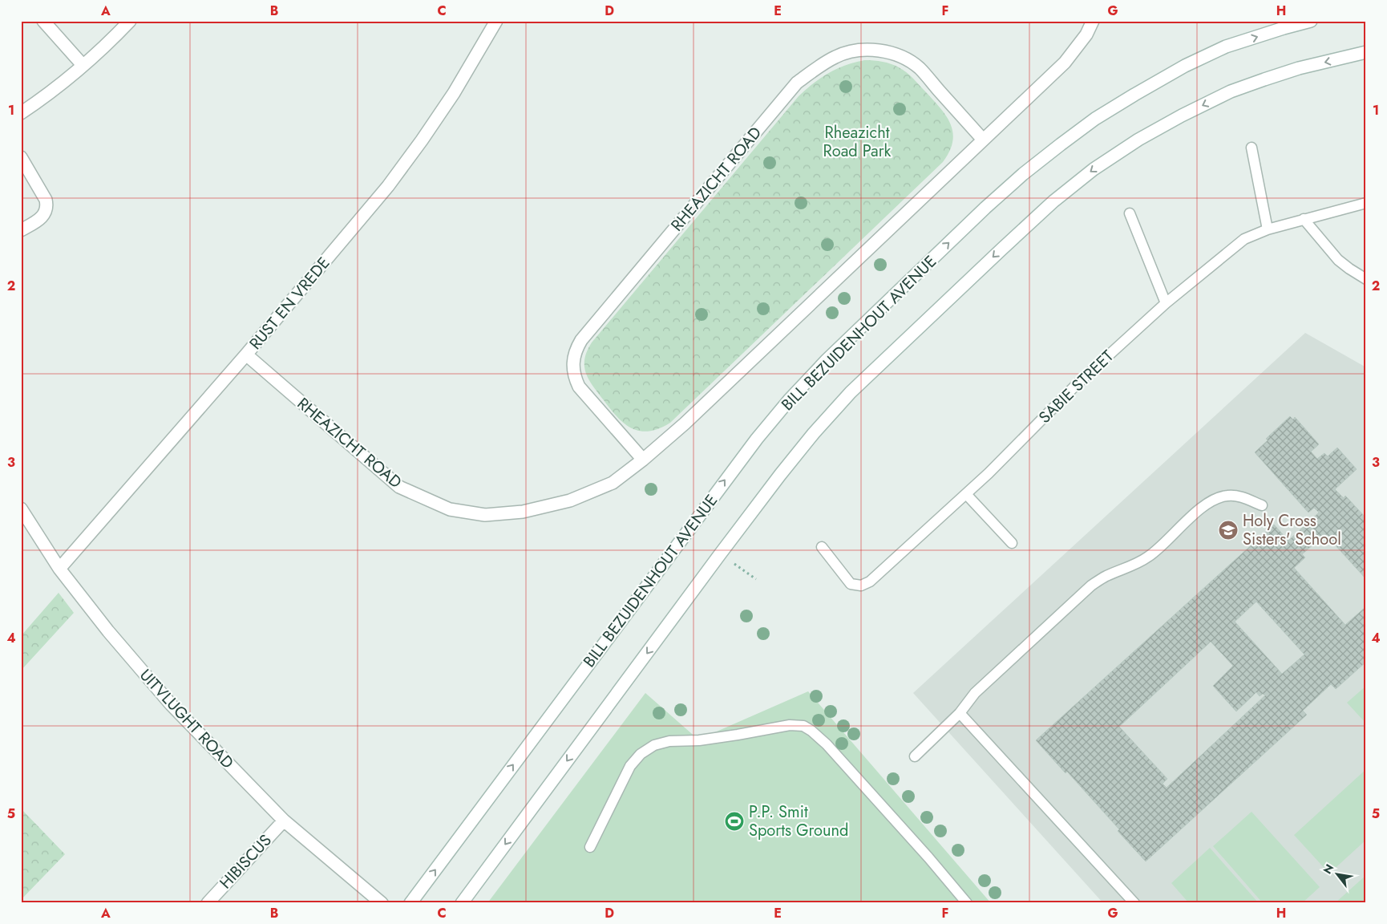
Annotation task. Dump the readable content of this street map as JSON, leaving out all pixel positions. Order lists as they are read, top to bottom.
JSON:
{
  "streets": {
    "street": [
      "RHEAZICHT ROAD",
      "RUST EN VREDE",
      "BILL BEZUIDENHOUT AVENUE",
      "UITVLUGHT ROAD",
      "HIBISCUS"
    ],
    "lane": ["SABIE STREET"]
  },
  "crossings": [
    ["RHEAZICHT ROAD", "RUST EN VREDE"],
    ["RUST EN VREDE", "UITVLUGHT ROAD"],
    ["UITVLUGHT ROAD", "HIBISCUS"]
  ],
  "parks": ["Rheazicht Road Park"],
  "places": {
    "school or university": ["Holy Cross Sisters' School"],
    "sports": ["P.P. Smit Sports Ground"]
  },
  "north": "top left",
  "grid": {
    "columns": [
      "A",
      "B",
      "C",
      "D",
      "E",
      "F",
      "G",
      "H"
    ],
    "rows": [
      "1",
      "2",
      "3",
      "4",
      "5"
    ]
  }
}
